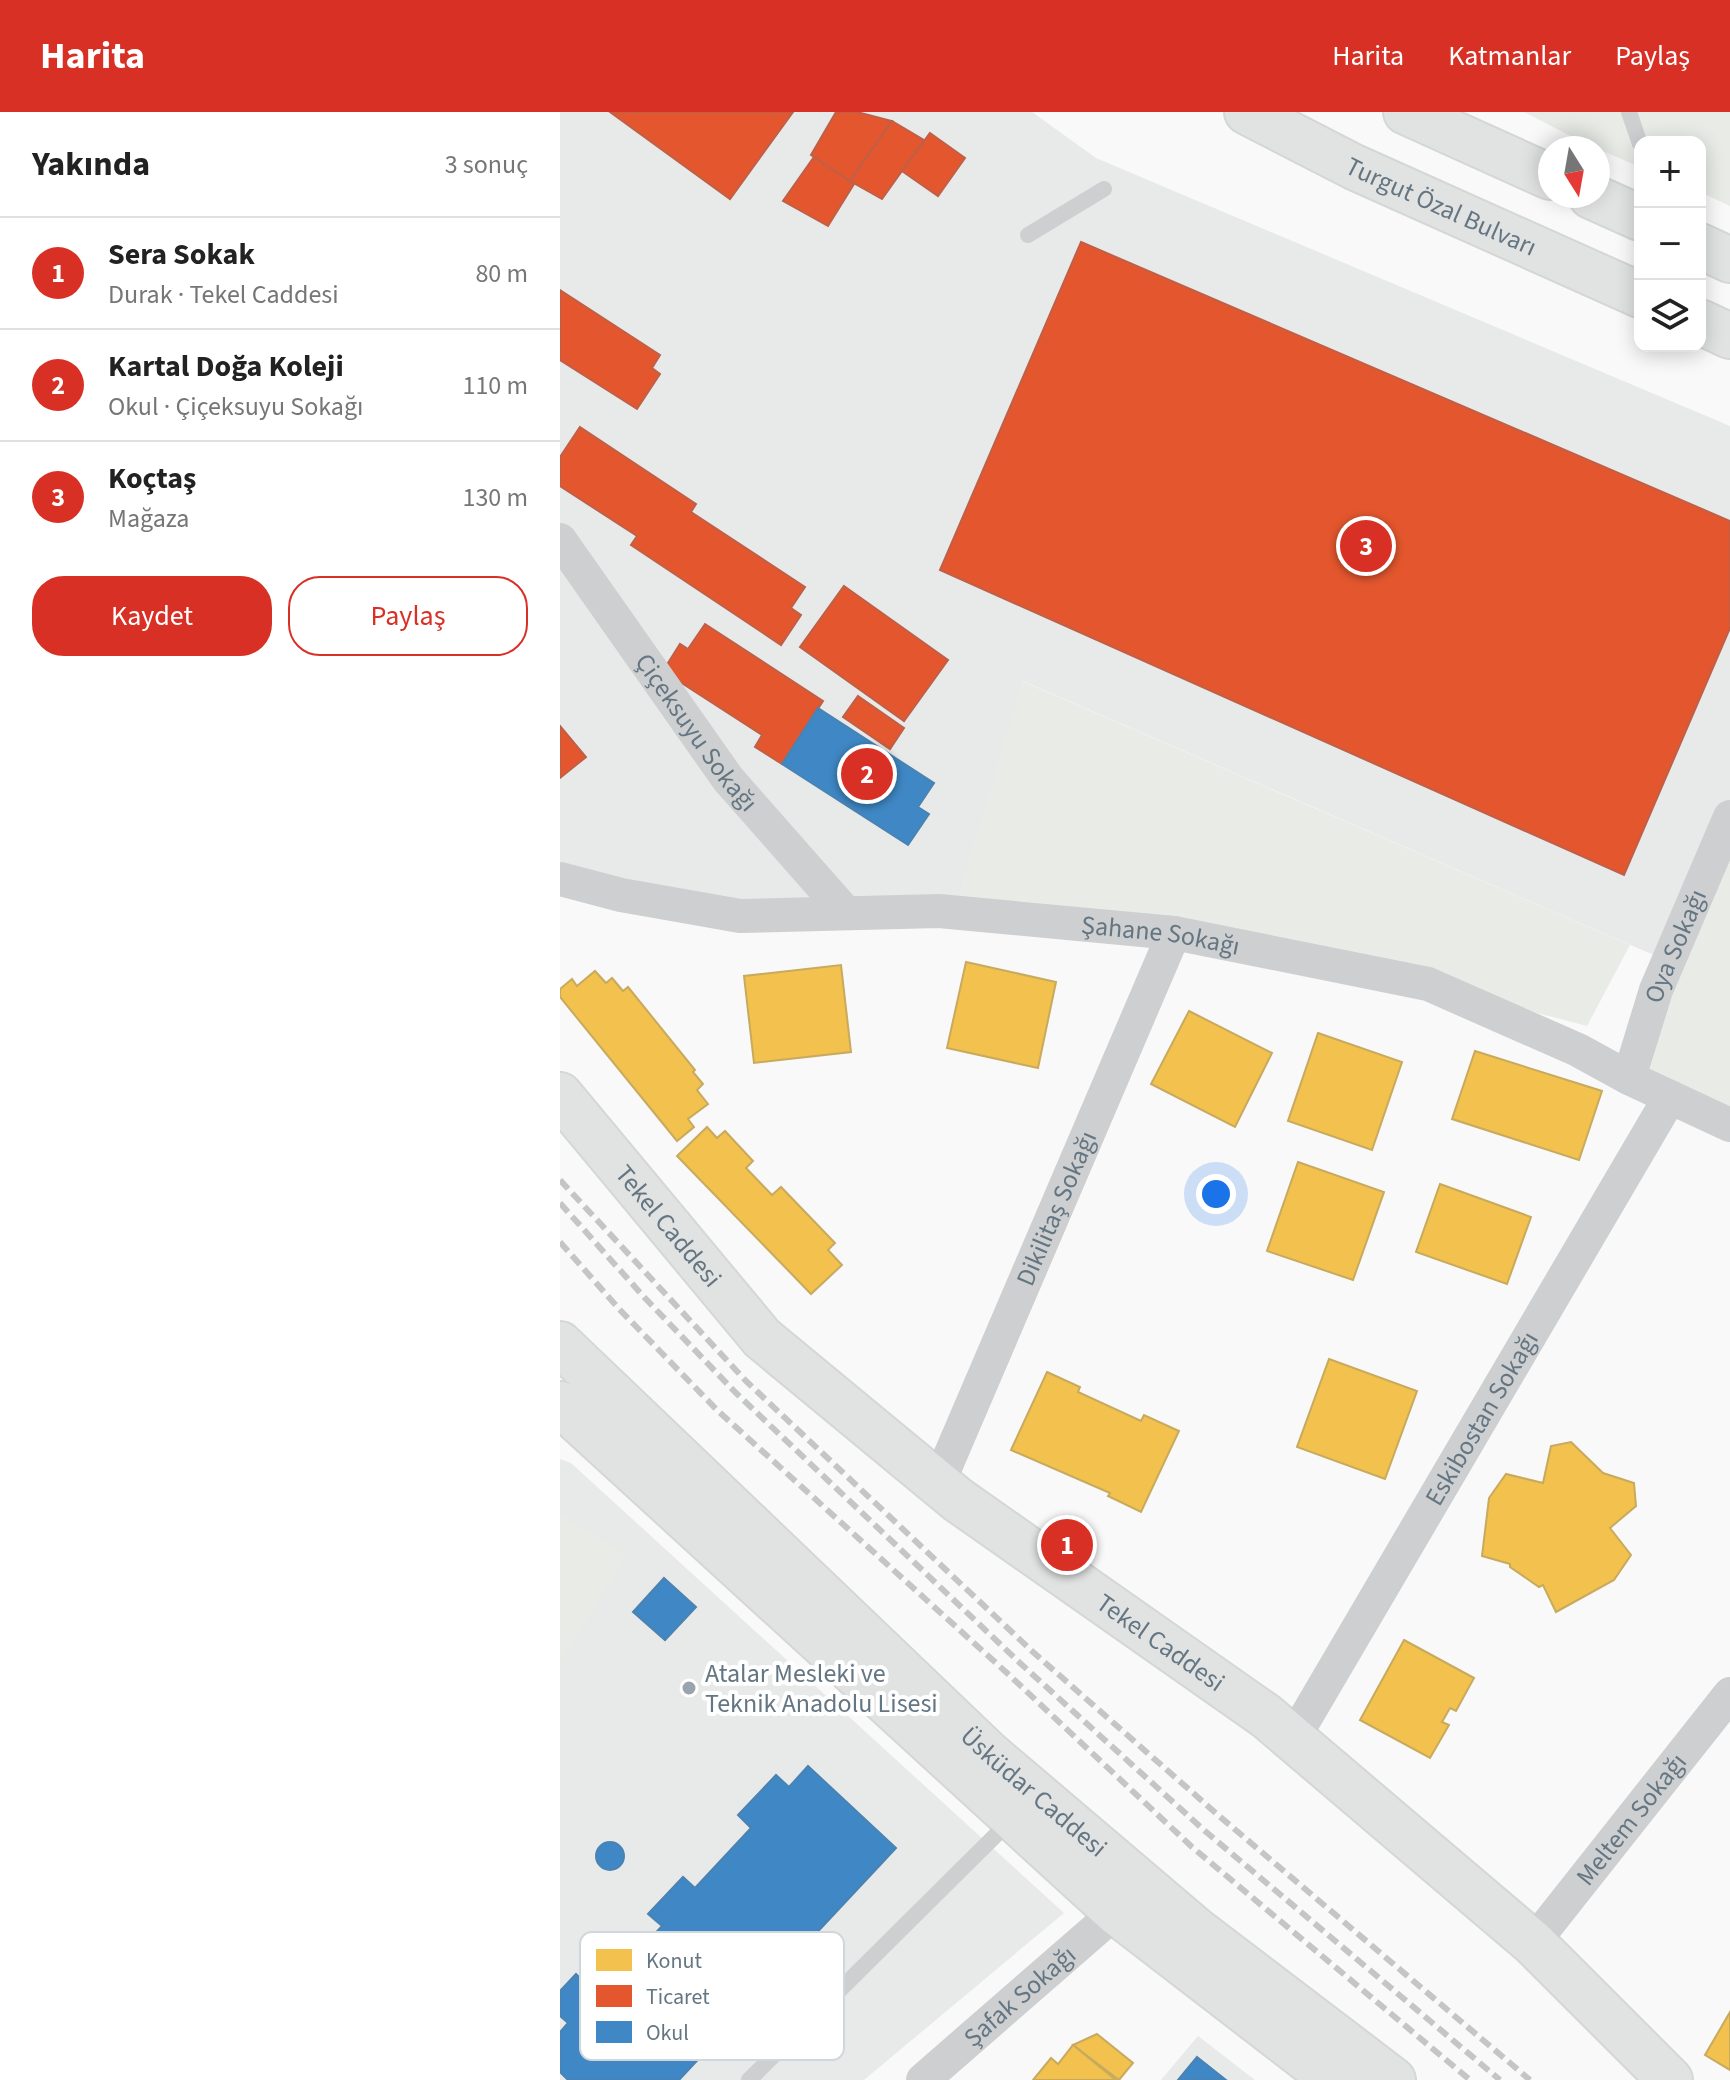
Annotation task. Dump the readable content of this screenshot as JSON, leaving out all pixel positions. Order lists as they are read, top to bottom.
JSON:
{
  "streets": {
    "main road": ["Turgut Özal Bulvarı", "Tekel Caddesi", "Üsküdar Caddesi"],
    "street": [
      "Çiçeksuyu Sokağı",
      "Şahane Sokağı",
      "Oya Sokağı",
      "Dikilitaş Sokağı",
      "Eskibostan Sokağı",
      "Meltem Sokağı",
      "Şafak Sokağı"
    ]
  },
  "crossings": [
    ["Çiçeksuyu Sokağı", "Şahane Sokağı"],
    ["Şahane Sokağı", "Oya Sokağı"],
    ["Şahane Sokağı", "Dikilitaş Sokağı"],
    ["Şahane Sokağı", "Eskibostan Sokağı"],
    ["Dikilitaş Sokağı", "Tekel Caddesi"],
    ["Tekel Caddesi", "Eskibostan Sokağı"],
    ["Tekel Caddesi", "Meltem Sokağı"],
    ["Üsküdar Caddesi", "Şafak Sokağı"]
  ],
  "places": ["Atalar Mesleki ve Teknik Anadolu Lisesi"],
  "legend": ["Konut", "Ticaret", "Okul"],
  "north": "bottom",
  "page": {
    "header": "Harita",
    "nav": ["Harita", "Katmanlar", "Paylaş"],
    "heading": ["Yakında", "3 sonuç"],
    "map_buttons": ["+", "−"],
    "list": [
      {
        "mark": "1",
        "name": "Sera Sokak",
        "note": "Durak · Tekel Caddesi",
        "value": "80 m"
      },
      {
        "mark": "2",
        "name": "Kartal Doğa Koleji",
        "note": "Okul · Çiçeksuyu Sokağı",
        "value": "110 m"
      },
      {
        "mark": "3",
        "name": "Koçtaş",
        "note": "Mağaza",
        "value": "130 m"
      }
    ],
    "pins": ["3", "2", "1"],
    "buttons": ["Kaydet", "Paylaş"]
  }
}
